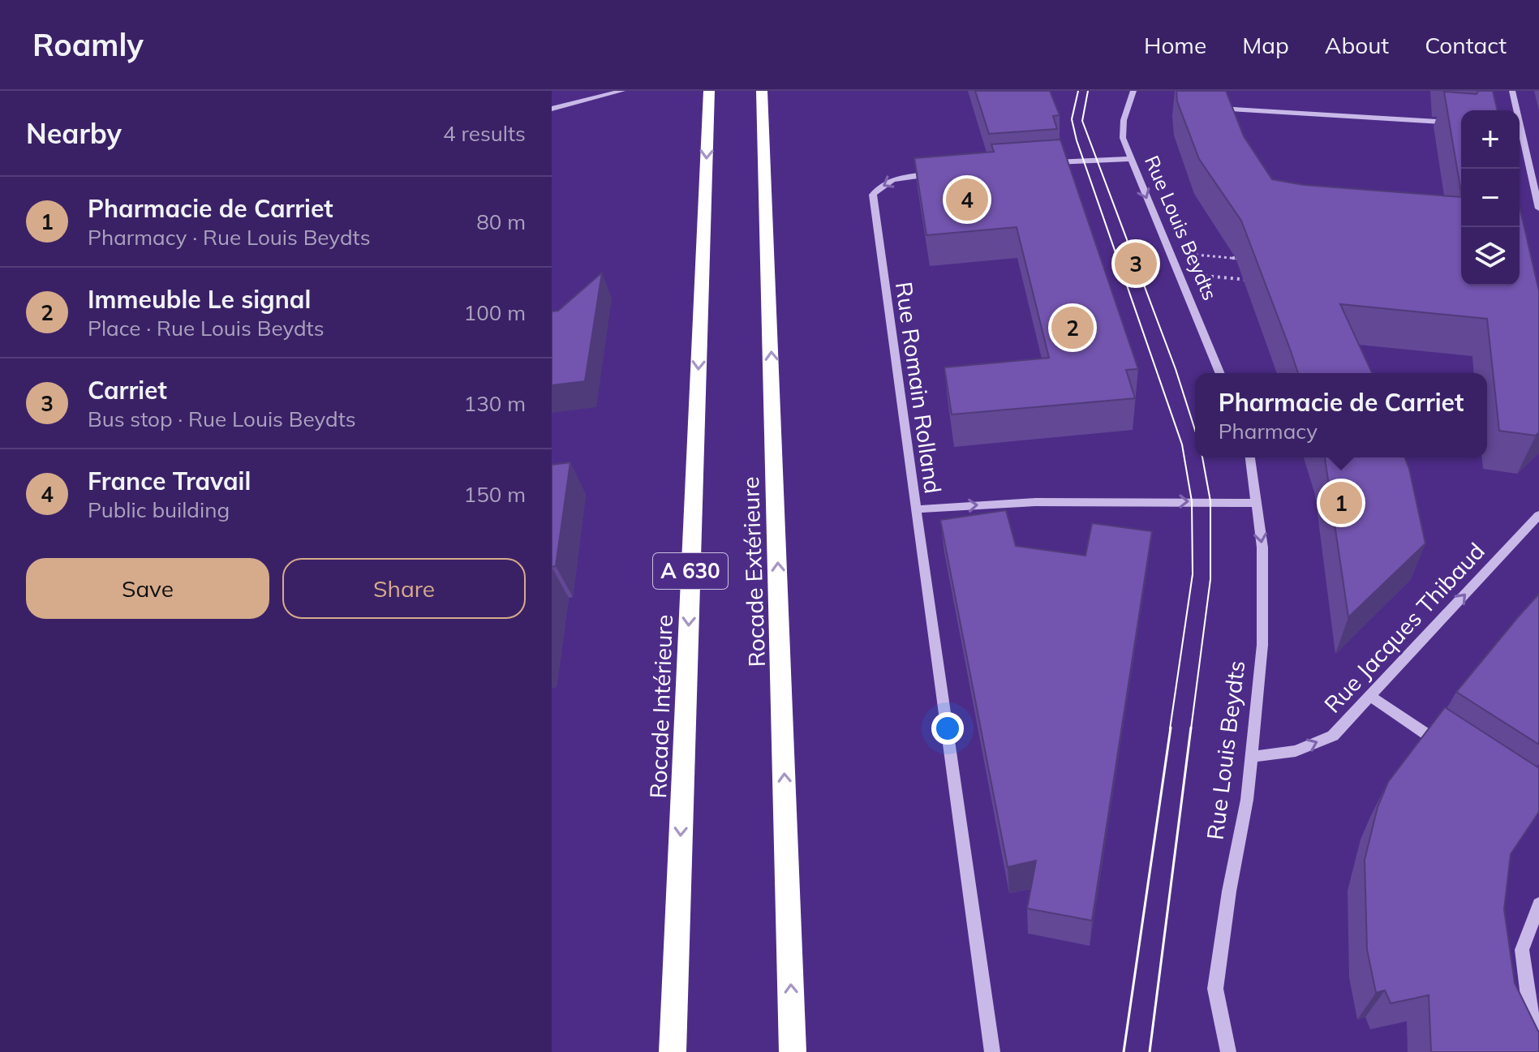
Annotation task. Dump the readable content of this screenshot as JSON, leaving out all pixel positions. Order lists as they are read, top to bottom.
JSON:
{
  "streets": {
    "highway": ["A 630", "Rocade Extérieure", "Rocade Intérieure"],
    "street": ["Rue Louis Beydts", "Rue Romain Rolland", "Rue Jacques Thibaud"]
  },
  "crossings": [
    ["Rue Louis Beydts", "Rue Romain Rolland"],
    ["Rue Louis Beydts", "Rue Jacques Thibaud"]
  ],
  "one_way": [
    "Rue Louis Beydts",
    "Rocade Extérieure",
    "Rue Jacques Thibaud",
    "Rocade Intérieure"
  ],
  "page": {
    "header": "Roamly",
    "nav": [
      "Home",
      "Map",
      "About",
      "Contact"
    ],
    "heading": ["Nearby", "4 results"],
    "map_buttons": ["+", "−"],
    "list": [
      {
        "mark": "1",
        "name": "Pharmacie de Carriet",
        "note": "Pharmacy · Rue Louis Beydts",
        "value": "80 m"
      },
      {
        "mark": "2",
        "name": "Immeuble Le signal",
        "note": "Place · Rue Louis Beydts",
        "value": "100 m"
      },
      {
        "mark": "3",
        "name": "Carriet",
        "note": "Bus stop · Rue Louis Beydts",
        "value": "130 m"
      },
      {
        "mark": "4",
        "name": "France Travail",
        "note": "Public building",
        "value": "150 m"
      }
    ],
    "pins": [
      "4",
      "3",
      "2",
      "1"
    ],
    "popup": ["Pharmacie de Carriet", "Pharmacy"],
    "buttons": ["Save", "Share"]
  }
}
